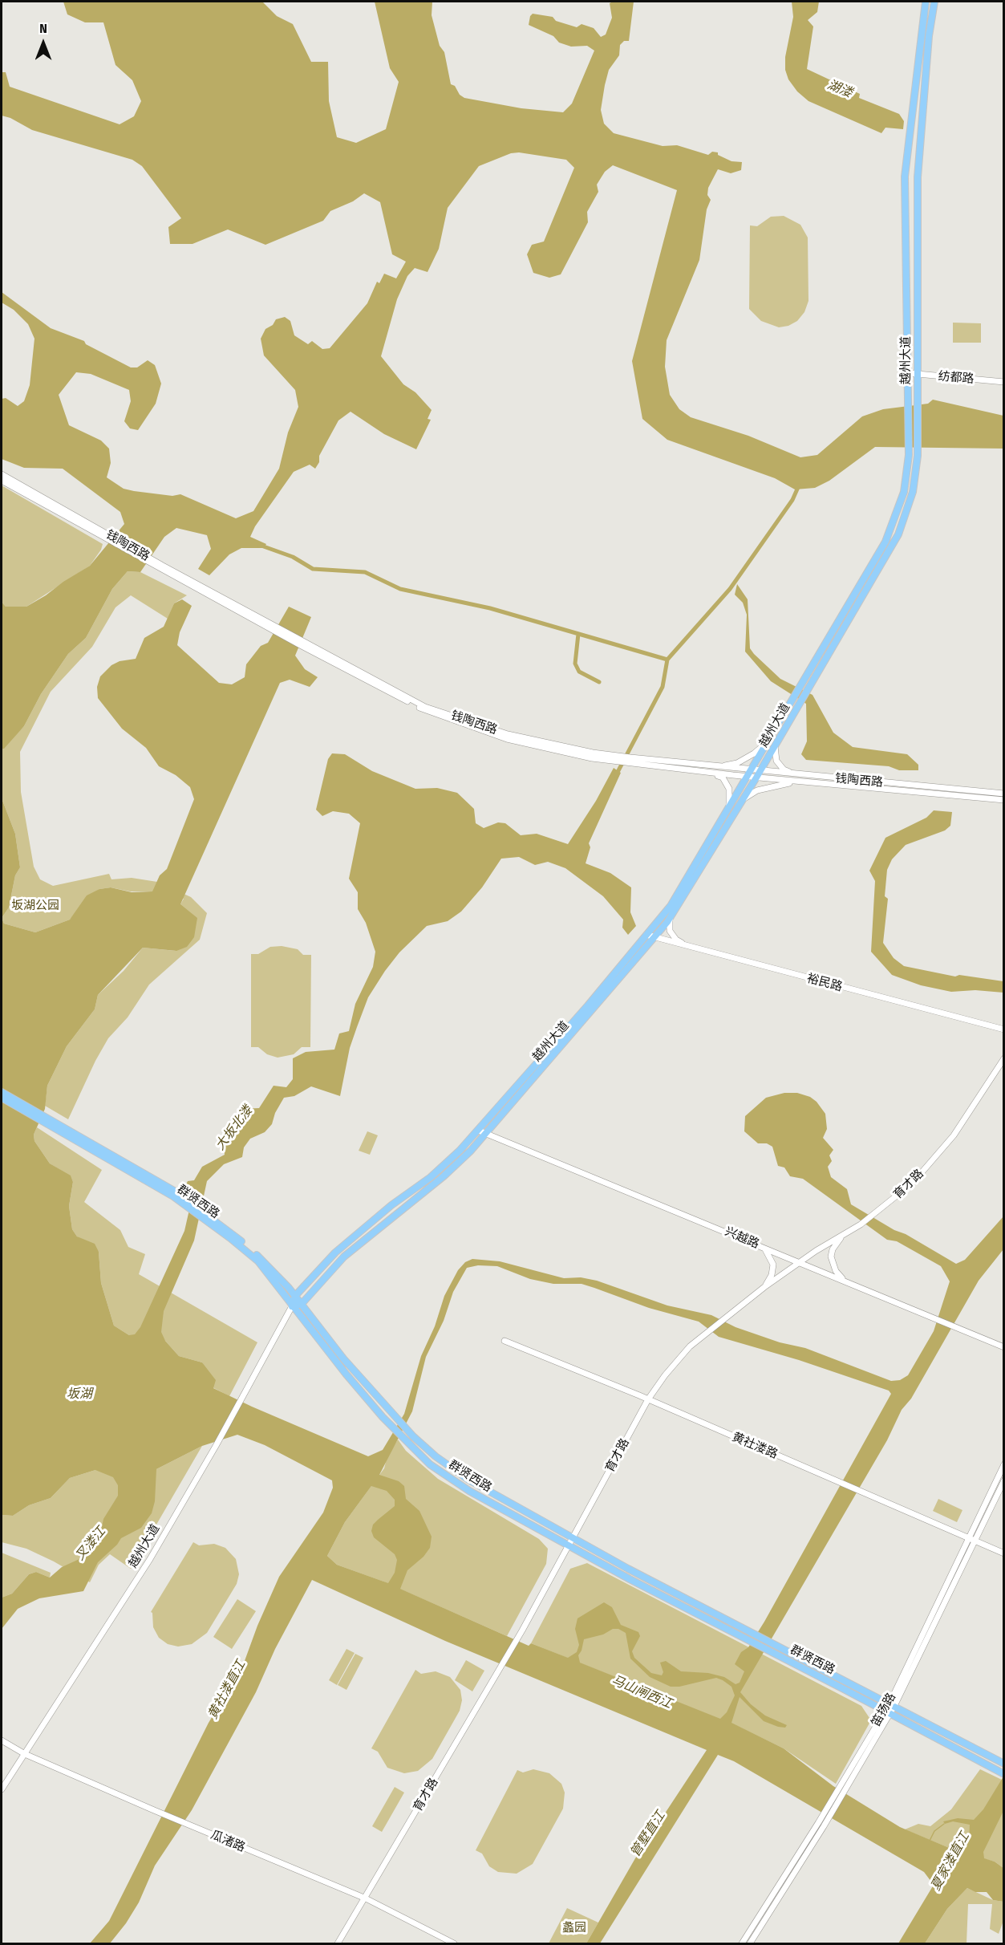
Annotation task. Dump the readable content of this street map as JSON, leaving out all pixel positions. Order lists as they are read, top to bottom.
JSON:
{
  "streets": {
    "main road": ["越州大道", "群贤西路"],
    "street": [
      "纺都路",
      "钱陶西路",
      "裕民路",
      "育才路",
      "兴越路",
      "黄社溇路",
      "笛扬路",
      "瓜渚路"
    ]
  },
  "crossings": [
    ["越州大道", "纺都路"],
    ["越州大道", "钱陶西路"],
    ["越州大道", "裕民路"],
    ["越州大道", "群贤西路"],
    ["越州大道", "兴越路"],
    ["越州大道", "瓜渚路"],
    ["育才路", "群贤西路"],
    ["育才路", "兴越路"],
    ["育才路", "黄社溇路"],
    ["育才路", "瓜渚路"],
    ["群贤西路", "笛扬路"],
    ["黄社溇路", "笛扬路"]
  ],
  "water": [
    "湖溇",
    "大坂北溇",
    "坂湖",
    "叉溇江",
    "黄社溇直江",
    "马山闸西江",
    "管墅直江",
    "夏家溇直江"
  ],
  "parks": ["坂湖公园", "蠡园"],
  "north": "top"
}
